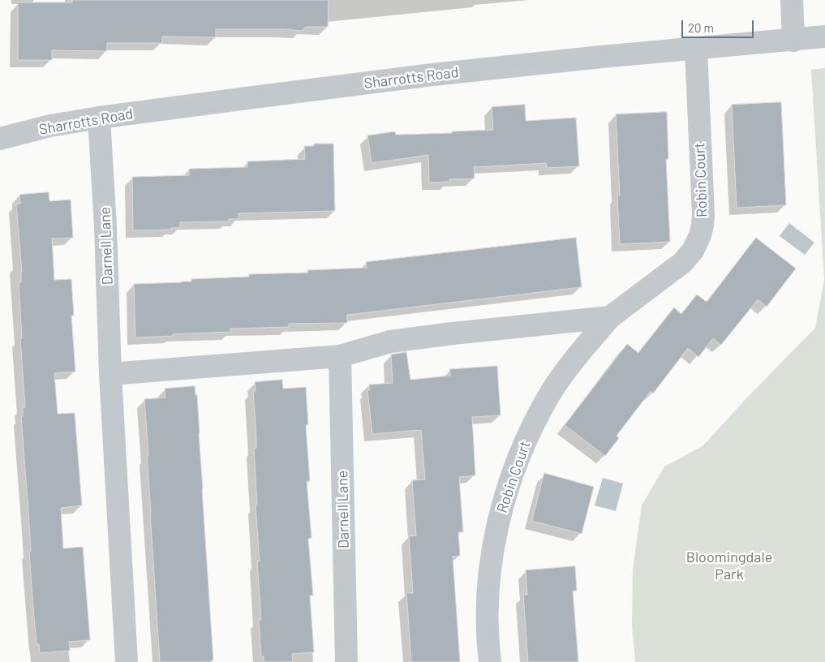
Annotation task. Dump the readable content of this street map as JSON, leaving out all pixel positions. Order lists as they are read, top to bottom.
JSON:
{
  "streets": {
    "street": ["Sharrotts Road", "Robin Court", "Darnell Lane"]
  },
  "crossings": [
    ["Sharrotts Road", "Robin Court"],
    ["Sharrotts Road", "Darnell Lane"]
  ],
  "parks": ["Bloomingdale Park"],
  "scale_bar": "20 m"
}
